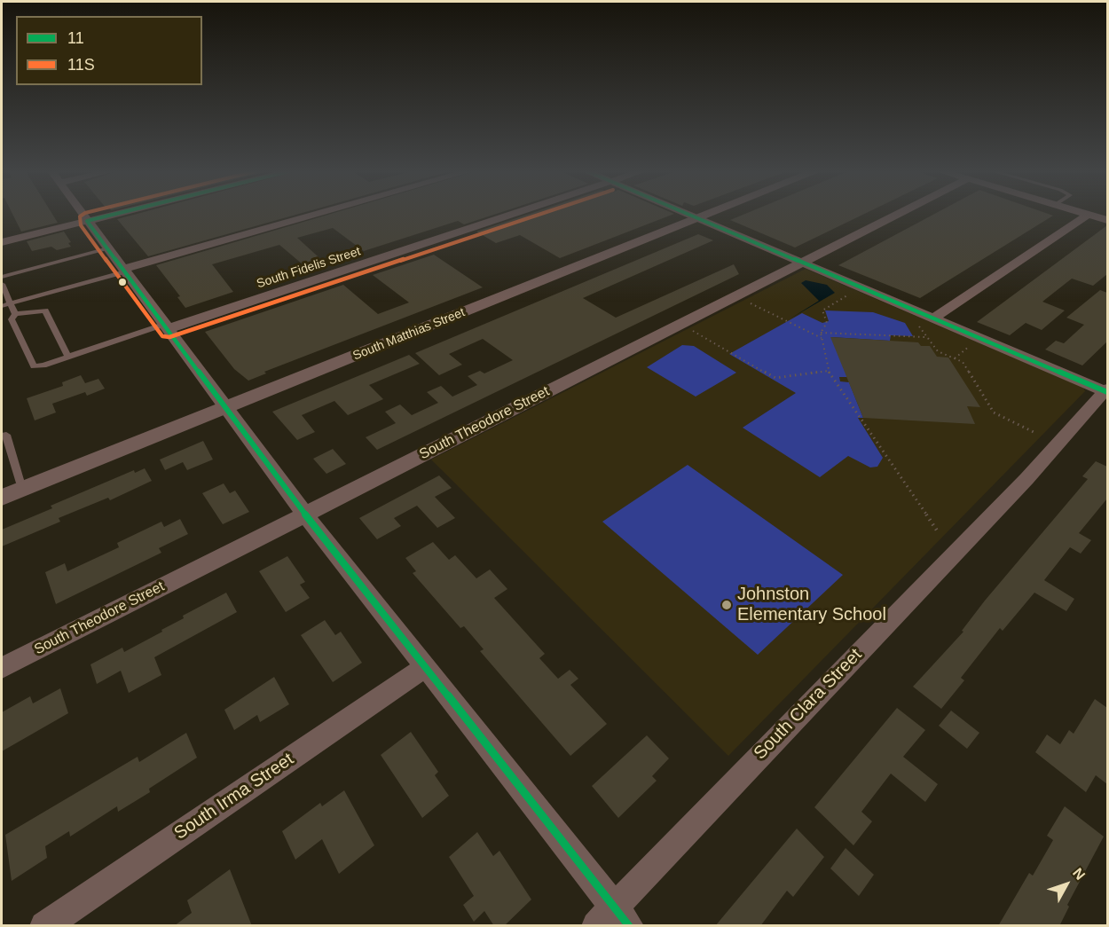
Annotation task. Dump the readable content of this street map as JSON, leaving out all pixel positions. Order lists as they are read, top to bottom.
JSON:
{
  "streets": {
    "street": [
      "South Fidelis Street",
      "South Matthias Street",
      "South Theodore Street",
      "South Clara Street",
      "South Irma Street"
    ]
  },
  "places": ["Johnston Elementary School"],
  "lines": ["transit line 11", "transit line 11S"],
  "legend": ["11", "11S"],
  "north": "top right"
}
